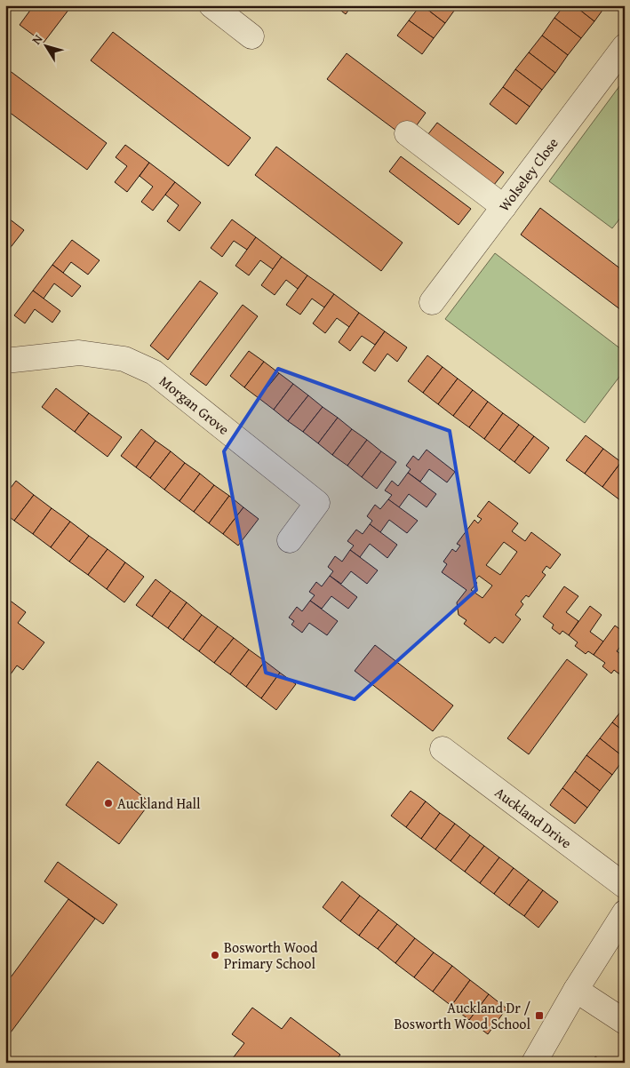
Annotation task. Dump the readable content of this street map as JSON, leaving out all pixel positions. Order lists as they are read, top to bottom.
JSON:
{
  "streets": {
    "street": ["Wolseley Close", "Morgan Grove", "Auckland Drive"]
  },
  "places": {
    "other": ["Auckland Hall", "Bosworth Wood Primary School"],
    "transit": ["Auckland Dr / Bosworth Wood School"]
  },
  "north": "top left"
}
